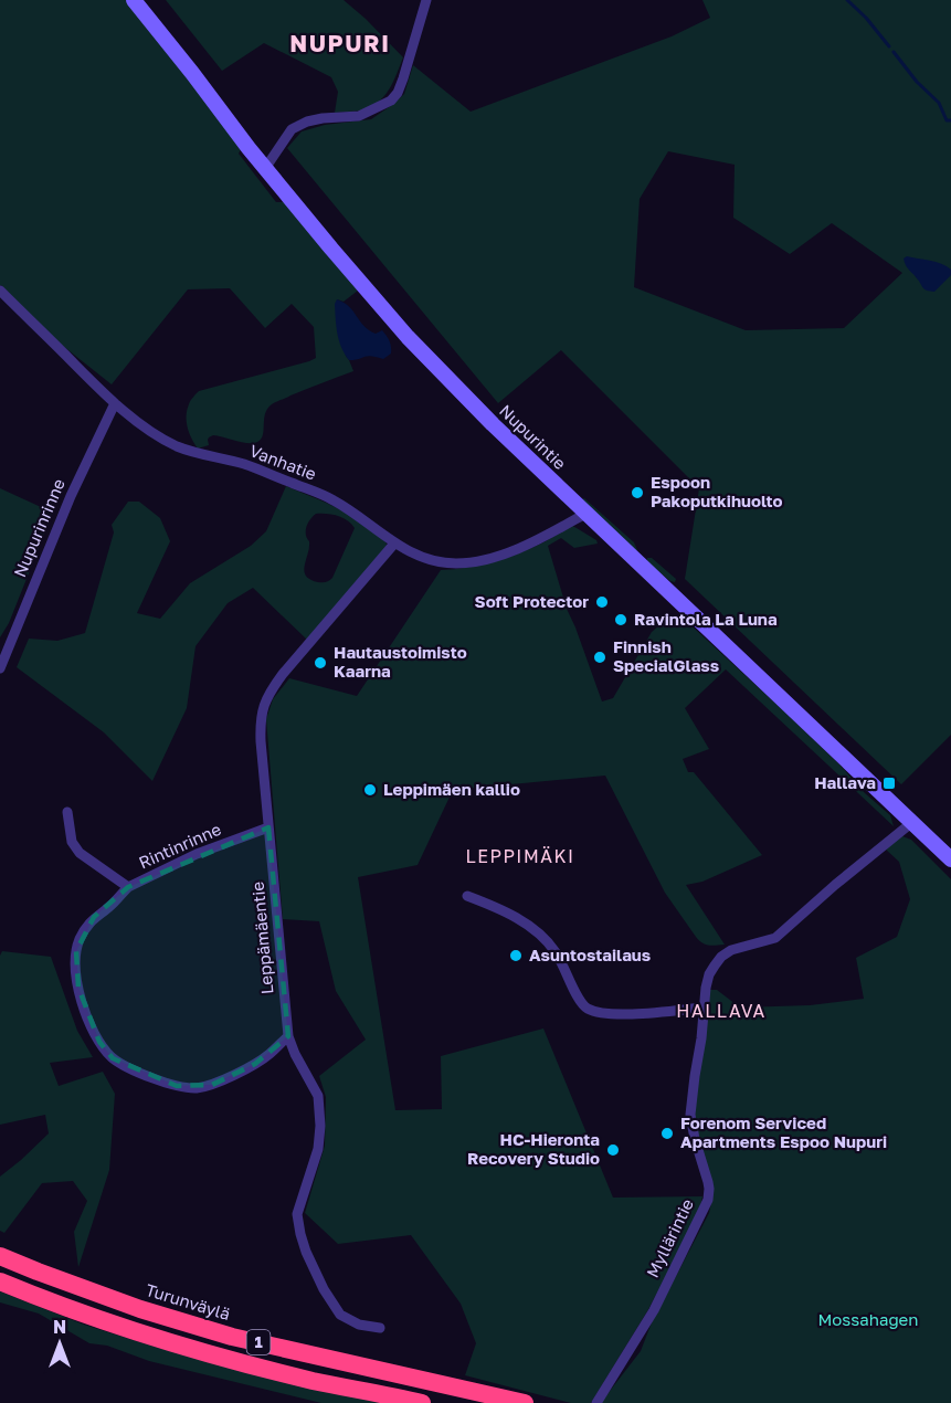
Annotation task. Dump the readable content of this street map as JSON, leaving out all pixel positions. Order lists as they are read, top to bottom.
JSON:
{
  "streets": {
    "highway": ["Turunväylä", "1"],
    "main road": ["Nupurintie"],
    "street": [
      "Vanhatie",
      "Nupurinrinne",
      "Rintinrinne",
      "Leppämäentie",
      "Myllärintie"
    ]
  },
  "crossings": [
    ["Nupurintie", "Vanhatie"],
    ["Nupurintie", "Myllärintie"],
    ["Vanhatie", "Nupurinrinne"],
    ["Vanhatie", "Leppämäentie"],
    ["Rintinrinne", "Leppämäentie"]
  ],
  "districts": ["NUPURI", "LEPPIMÄKI", "HALLAVA"],
  "parks": ["Mossahagen"],
  "places": {
    "other": [
      "Espoon Pakoputkihuolto",
      "Soft Protector",
      "Ravintola La Luna",
      "Finnish SpecialGlass",
      "Hautaustoimisto Kaarna",
      "Leppimäen kallio",
      "Asuntostailaus",
      "Forenom Serviced Apartments Espoo Nupuri",
      "HC-Hieronta Recovery Studio"
    ],
    "transit": ["Hallava"]
  },
  "north": "top"
}
